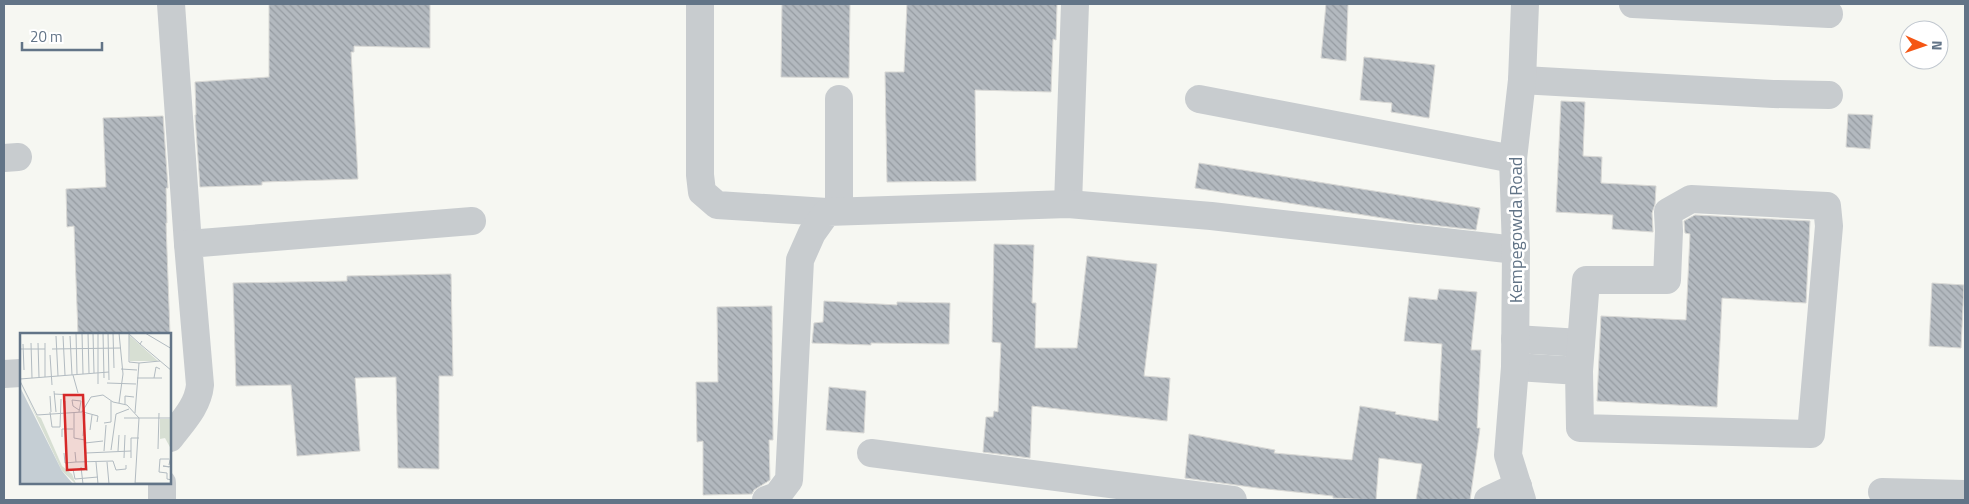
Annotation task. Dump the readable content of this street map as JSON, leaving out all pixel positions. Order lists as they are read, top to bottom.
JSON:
{
  "streets": {
    "street": ["Kempegowda Road"]
  },
  "scale_bar": "20 m",
  "north": "right"
}
